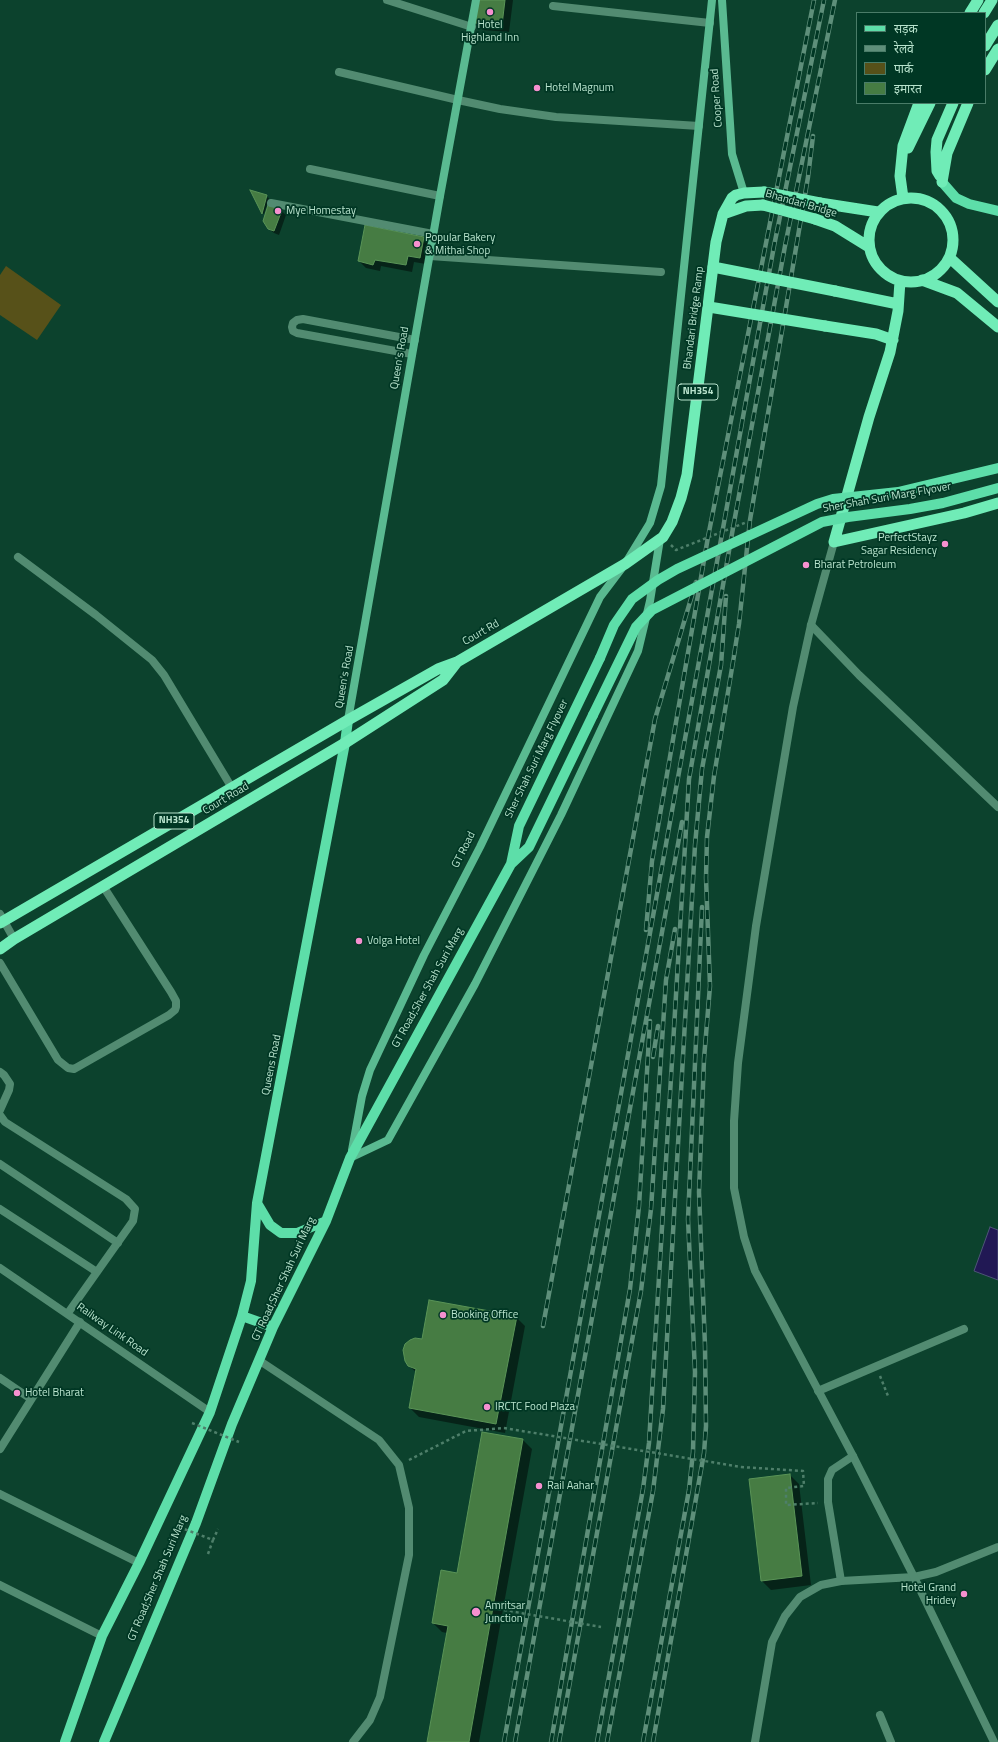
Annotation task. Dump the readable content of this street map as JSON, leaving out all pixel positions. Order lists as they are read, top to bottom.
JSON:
{
  "streets": {
    "highway": [
      "Bhandari Bridge",
      "Bhandari Bridge Ramp",
      "NH354",
      "Court Rd",
      "Court Road"
    ],
    "main road": [
      "Cooper Road",
      "Queen's Road",
      "Sher Shah Suri Marg Flyover",
      "GT Road",
      "GT Road;Sher Shah Suri Marg",
      "Queens Road"
    ],
    "street": ["Railway Link Road"]
  },
  "crossings": [
    ["Cooper Road", "Bhandari Bridge"],
    ["Cooper Road", "NH354"],
    ["Bhandari Bridge", "Bhandari Bridge Ramp"],
    ["Bhandari Bridge", "NH354"],
    ["Bhandari Bridge Ramp", "NH354"],
    ["Bhandari Bridge Ramp", "Court Rd"],
    ["Bhandari Bridge Ramp", "GT Road"],
    ["Queen's Road", "Court Rd"],
    ["Queen's Road", "Court Road"],
    ["Queen's Road", "Queens Road"],
    ["Sher Shah Suri Marg Flyover", "GT Road;Sher Shah Suri Marg"],
    ["Court Rd", "Court Road"],
    ["Court Rd", "GT Road"],
    ["Court Rd", "Queens Road"],
    ["Court Road", "Queens Road"],
    ["GT Road", "GT Road;Sher Shah Suri Marg"],
    ["GT Road;Sher Shah Suri Marg", "Queens Road"],
    ["GT Road;Sher Shah Suri Marg", "Railway Link Road"],
    ["Queens Road", "Railway Link Road"]
  ],
  "places": [
    "Hotel Highland Inn",
    "Hotel Magnum",
    "Mye Homestay",
    "Popular Bakery & Mithai Shop",
    "PerfectStayz Sagar Residency",
    "Bharat Petroleum",
    "Volga Hotel",
    "Booking Office",
    "Hotel Bharat",
    "IRCTC Food Plaza",
    "Rail Aahar",
    "Hotel Grand Hridey",
    "Amritsar Junction"
  ],
  "legend": [
    "सड़क",
    "रेलवे",
    "पार्क",
    "इमारत"
  ]
}
